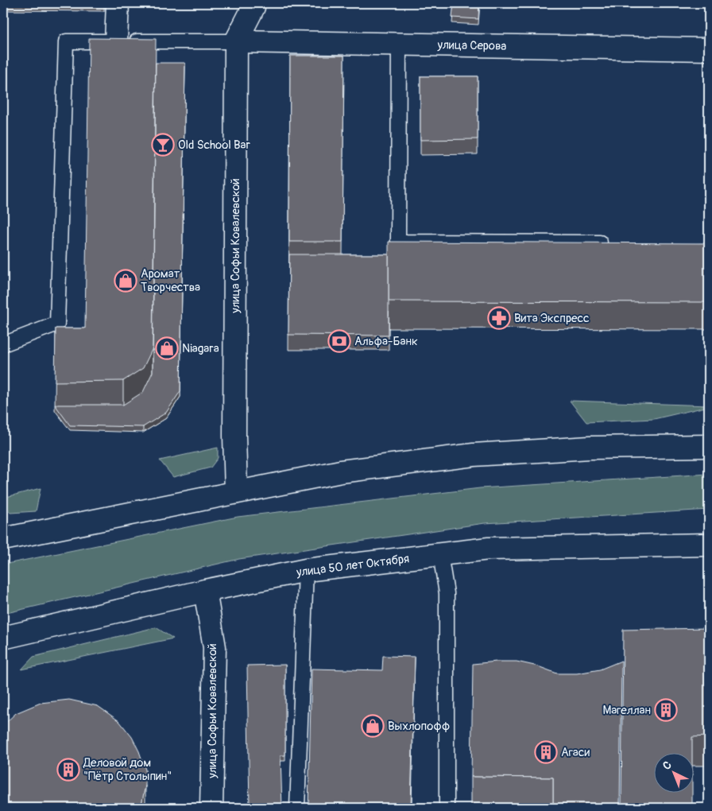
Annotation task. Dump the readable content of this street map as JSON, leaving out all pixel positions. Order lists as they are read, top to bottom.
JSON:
{
  "streets": {
    "main road": ["улица Серова", "улица Софьи Ковалевской", "улица 50 лет Октября"]
  },
  "crossings": [
    ["улица Серова", "улица Софьи Ковалевской"],
    ["улица Софьи Ковалевской", "улица 50 лет Октября"]
  ],
  "places": {
    "bar": ["Old School Bar"],
    "shop": ["Аромат Творчества", "Niagara", "Выхлопофф"],
    "pharmacy": ["Вита Экспресс"],
    "bank": ["Альфа-Банк"],
    "building": ["Магеллан", "Агаси", "Деловой дом \"Пётр Столыпин\""]
  },
  "north": "top left"
}
